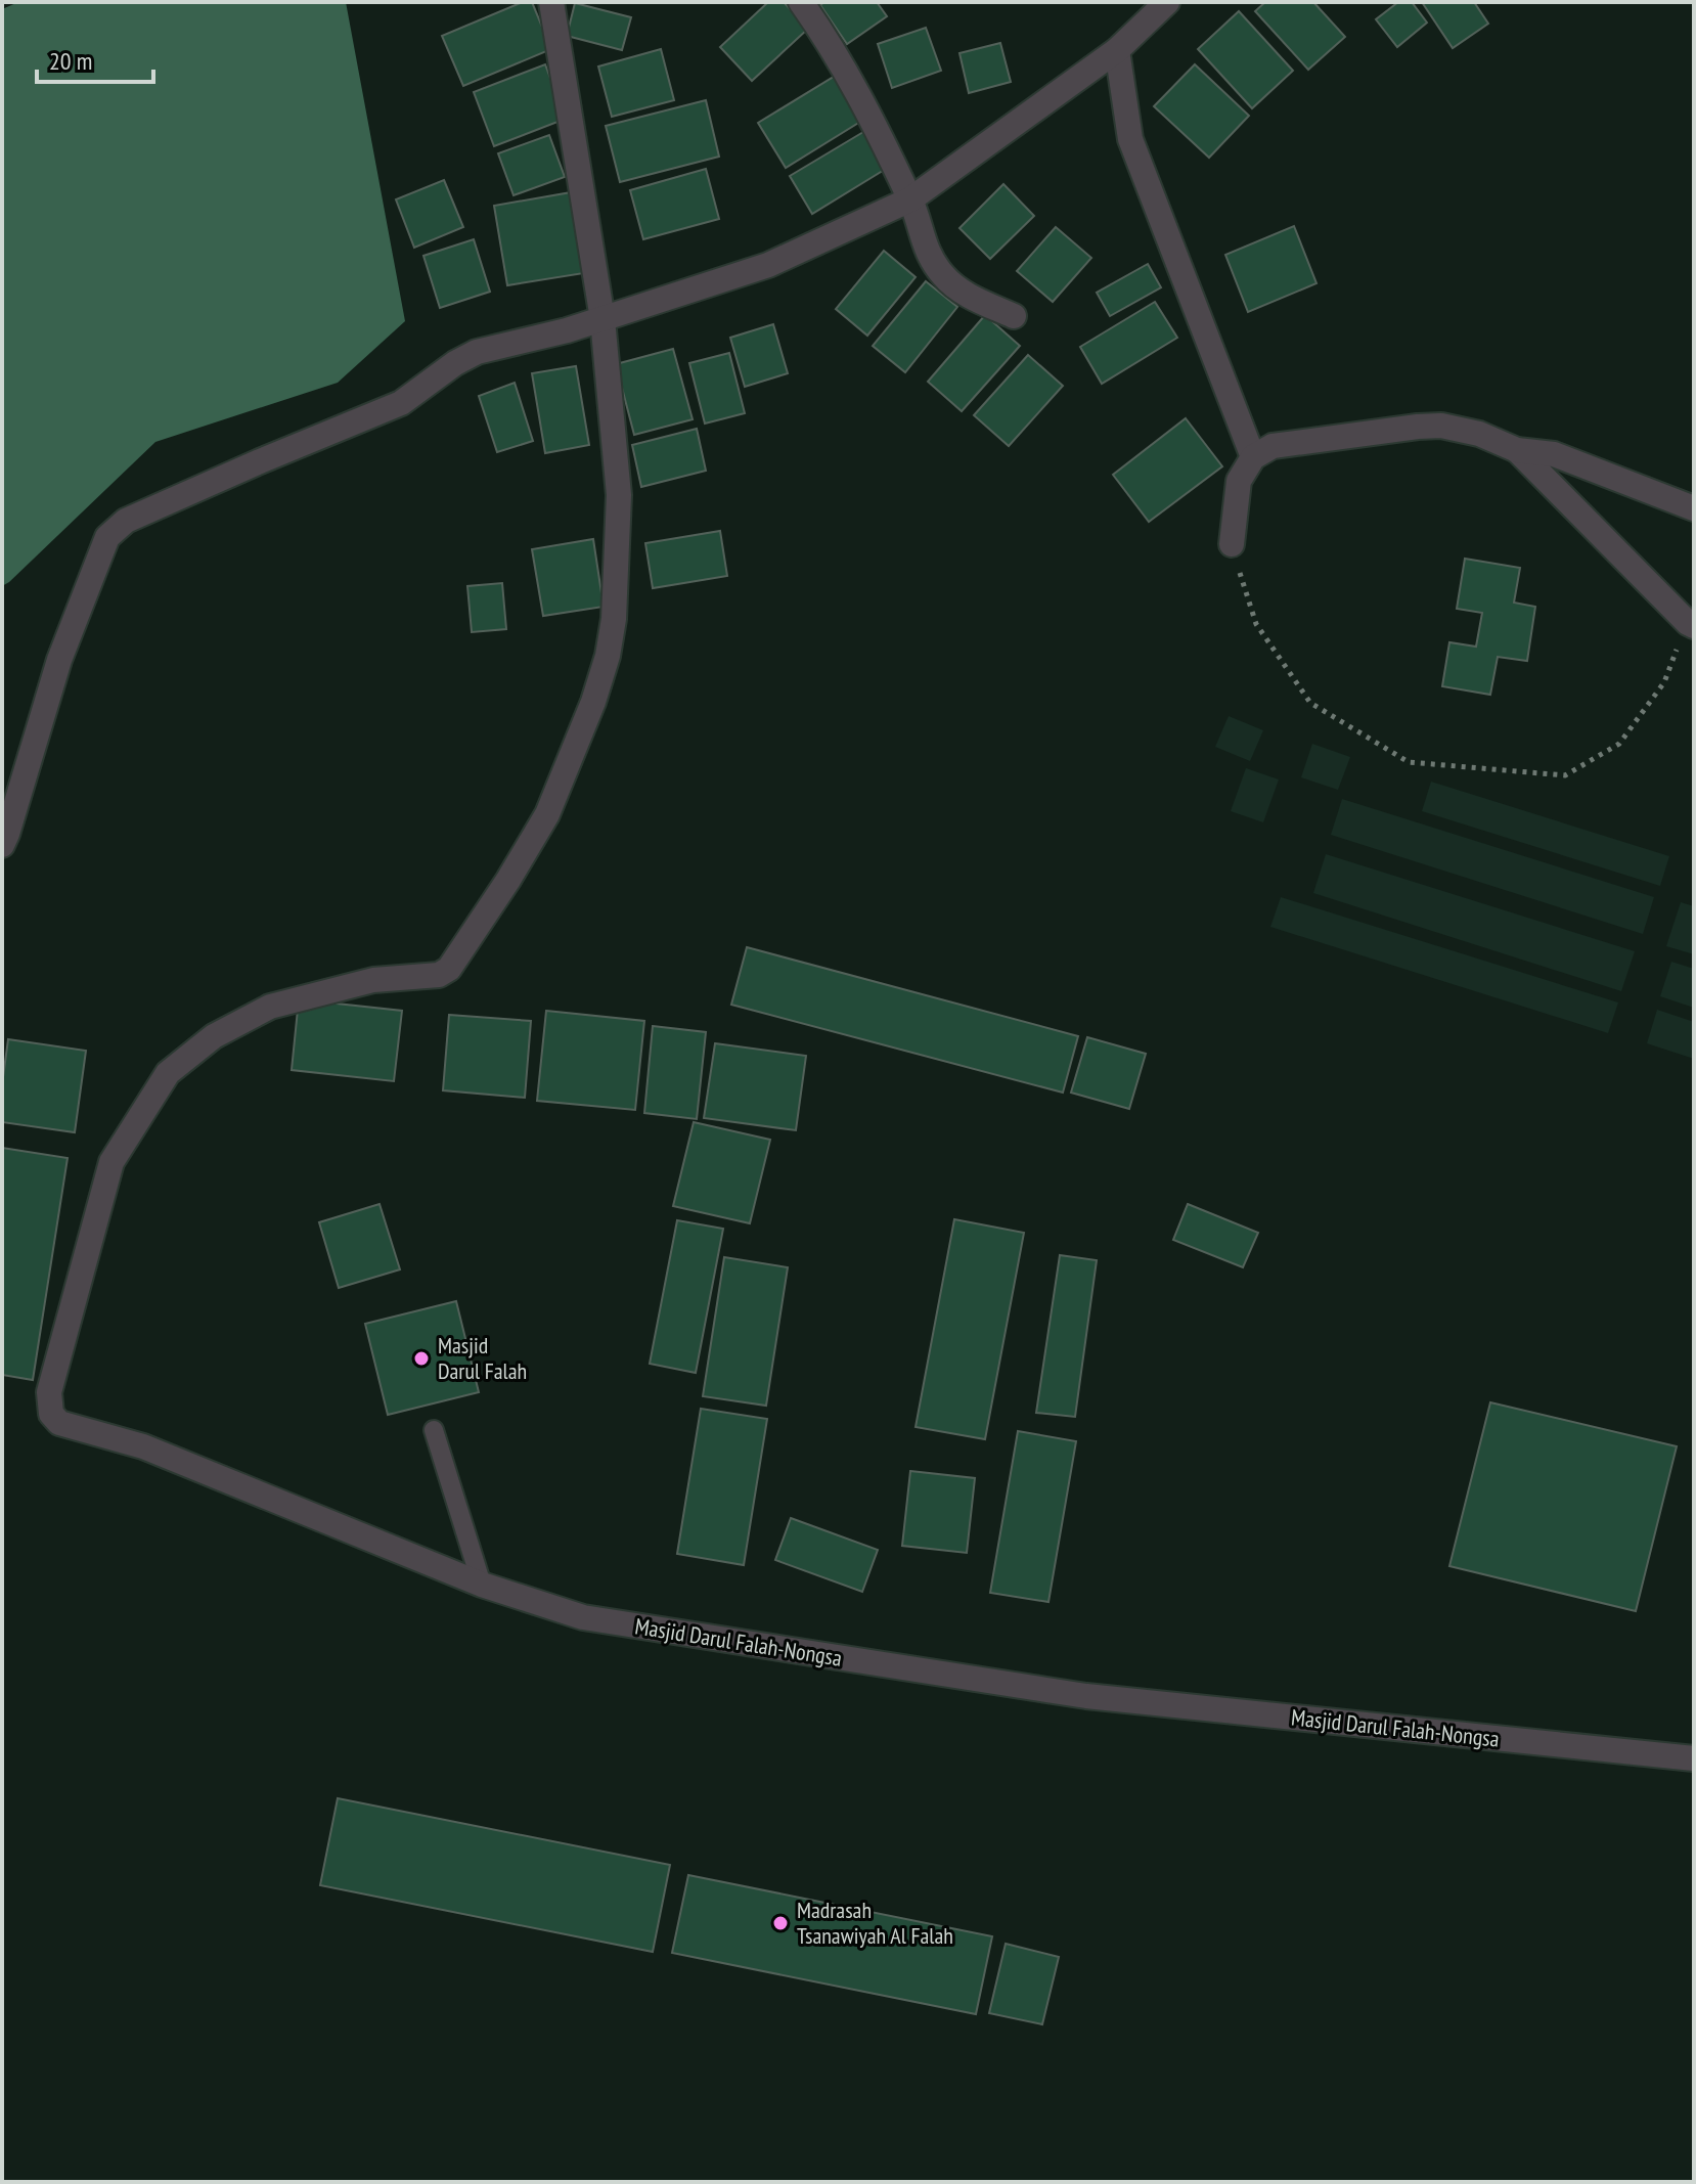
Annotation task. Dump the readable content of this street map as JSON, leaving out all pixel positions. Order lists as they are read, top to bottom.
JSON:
{
  "streets": {
    "street": ["Masjid Darul Falah-Nongsa"]
  },
  "places": ["Masjid Darul Falah", "Madrasah Tsanawiyah Al Falah"],
  "scale_bar": "20 m"
}
